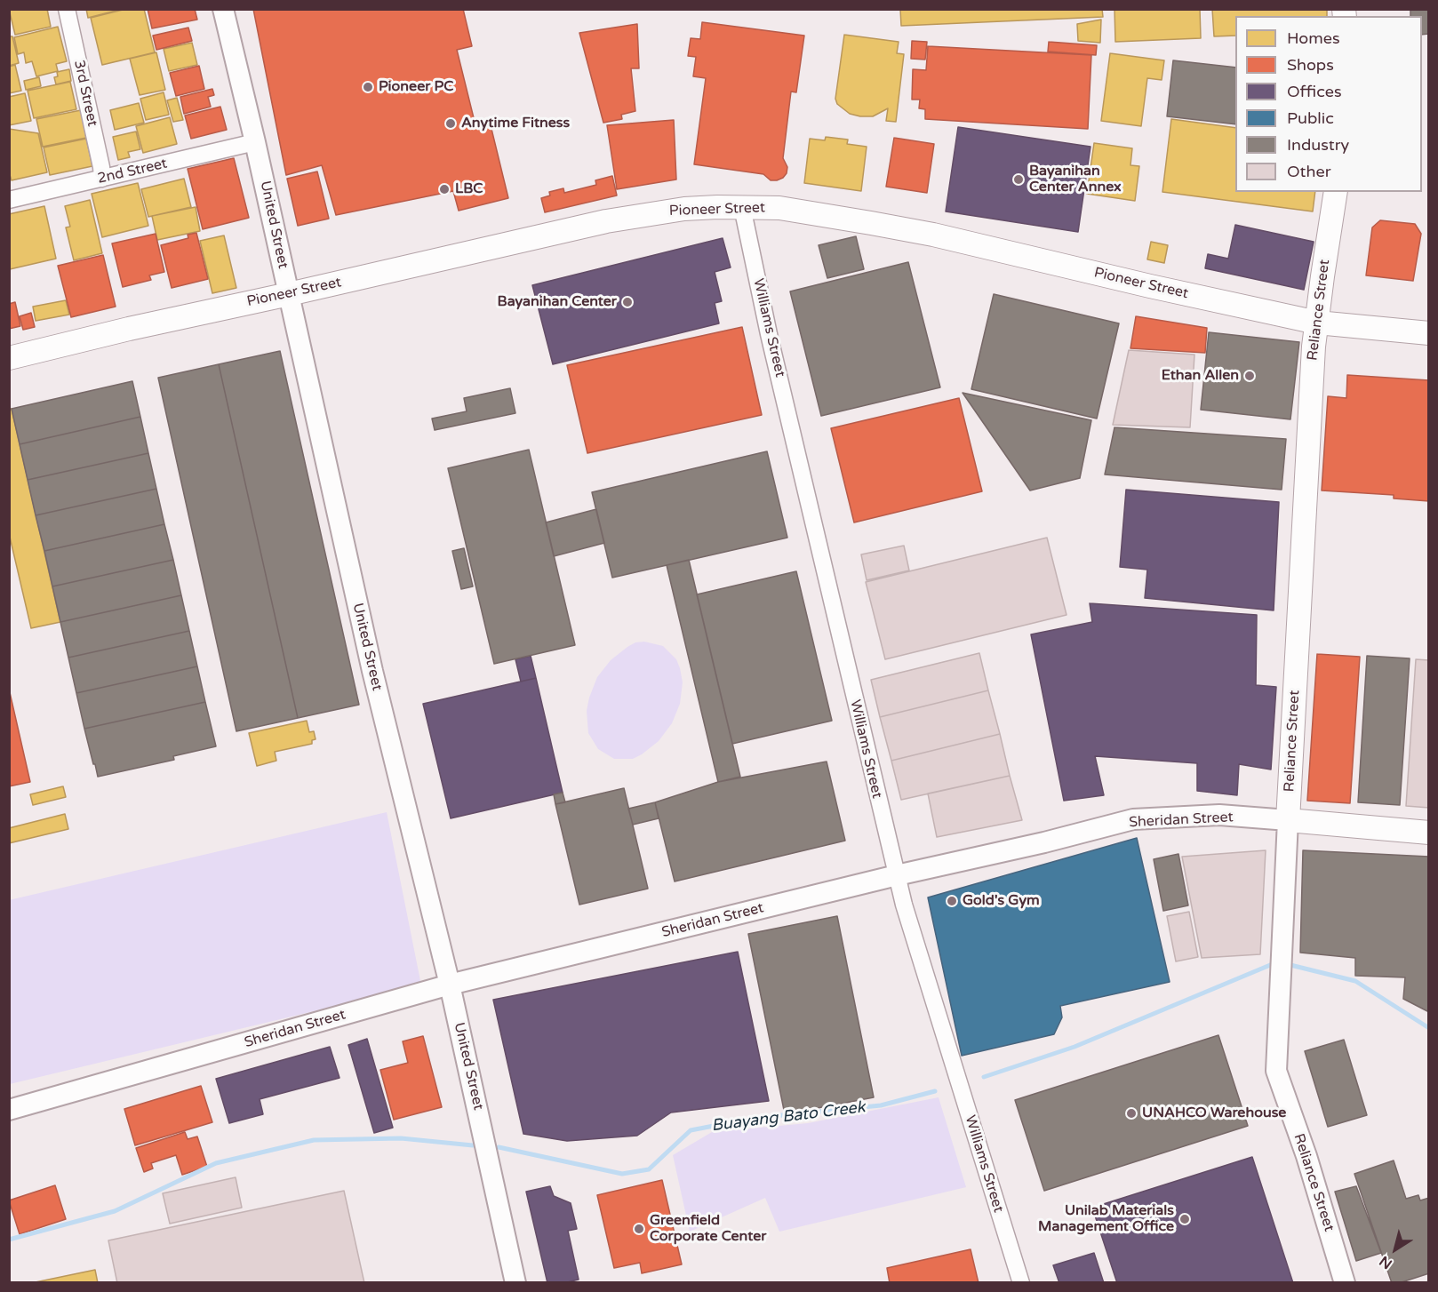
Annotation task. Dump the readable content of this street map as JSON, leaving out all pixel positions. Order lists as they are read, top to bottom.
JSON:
{
  "streets": {
    "main road": ["Pioneer Street", "Reliance Street", "Sheridan Street"],
    "street": [
      "3rd Street",
      "2nd Street",
      "United Street",
      "Williams Street"
    ]
  },
  "crossings": [
    ["3rd Street", "2nd Street"],
    ["2nd Street", "United Street"],
    ["Pioneer Street", "United Street"],
    ["Pioneer Street", "Reliance Street"],
    ["Pioneer Street", "Williams Street"],
    ["United Street", "Sheridan Street"],
    ["Reliance Street", "Sheridan Street"],
    ["Williams Street", "Sheridan Street"]
  ],
  "water": ["Buayang Bato Creek"],
  "places": [
    "Pioneer PC",
    "Anytime Fitness",
    "Bayanihan Center Annex",
    "LBC",
    "Bayanihan Center",
    "Ethan Allen",
    "Gold's Gym",
    "UNAHCO Warehouse",
    "Unilab Materials Management Office",
    "Greenfield Corporate Center"
  ],
  "legend": [
    "Homes",
    "Shops",
    "Offices",
    "Public",
    "Industry",
    "Other"
  ],
  "north": "bottom left"
}
